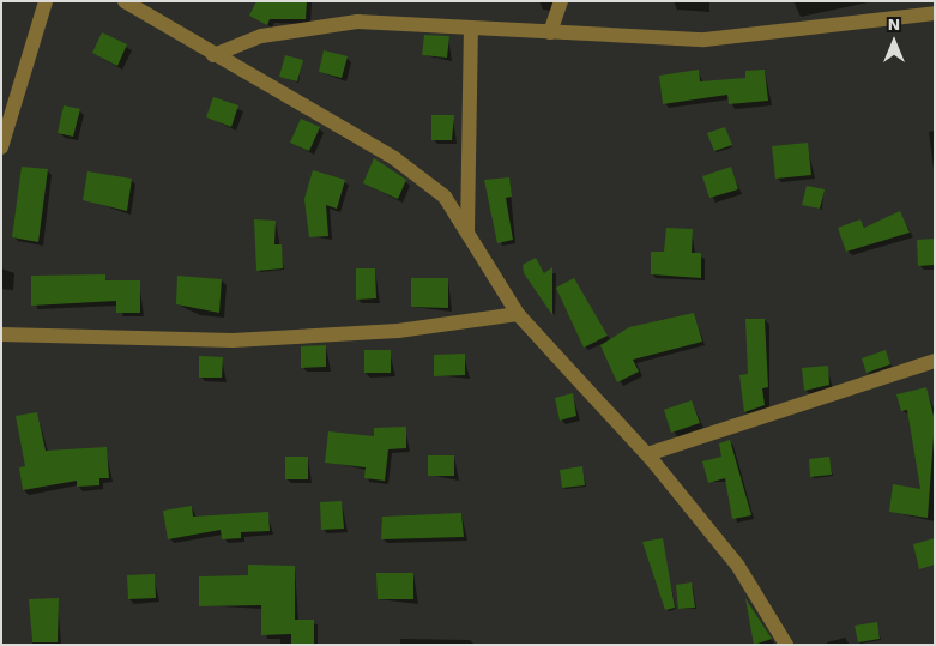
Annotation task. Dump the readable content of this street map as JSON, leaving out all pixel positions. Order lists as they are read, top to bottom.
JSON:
{
  "north": "top"
}
